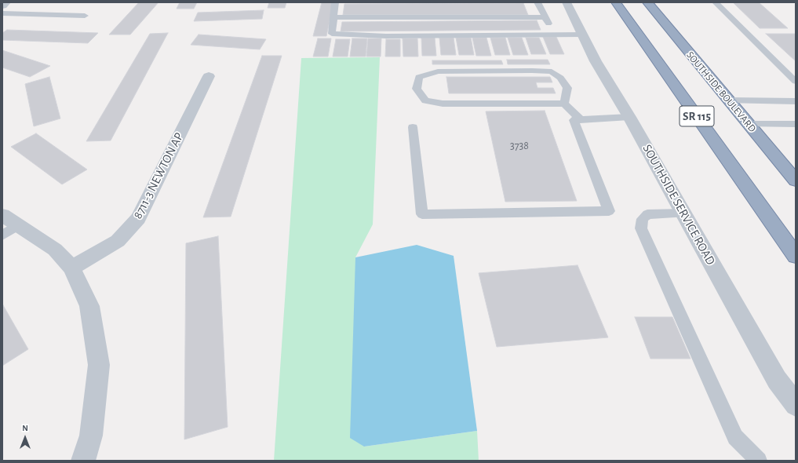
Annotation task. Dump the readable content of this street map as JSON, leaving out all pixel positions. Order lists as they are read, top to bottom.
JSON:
{
  "streets": {
    "highway": ["SOUTHSIDE BOULEVARD", "SR 115"],
    "street": ["8711-3 NEWTON AP", "SOUTHSIDE SERVICE ROAD"]
  },
  "house_numbers": ["3738"],
  "north": "top"
}
